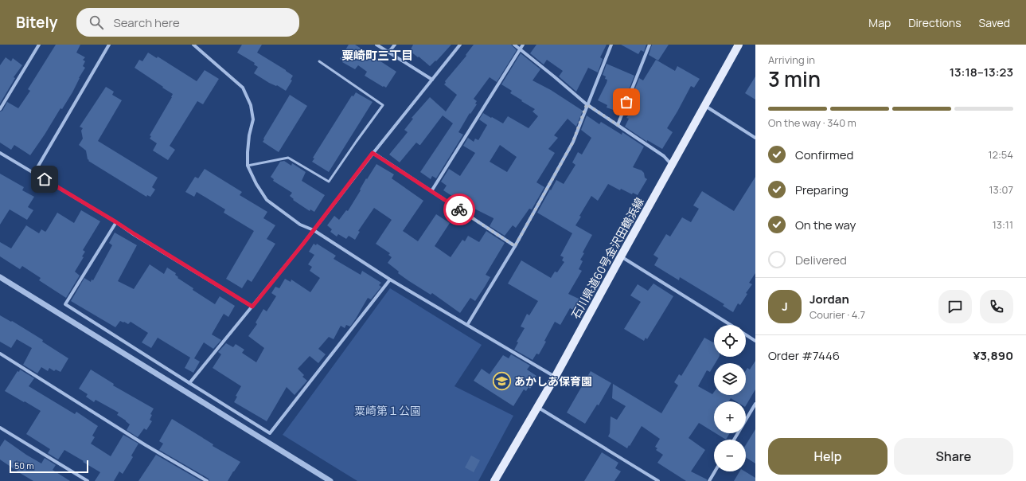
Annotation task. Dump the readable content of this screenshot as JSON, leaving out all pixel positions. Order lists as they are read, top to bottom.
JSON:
{
  "streets": {
    "main road": ["石川県道60号金沢田鶴浜線"]
  },
  "districts": ["粟崎町三丁目"],
  "parks": ["粟崎第１公園"],
  "places": {
    "school or university": ["あかしあ保育園"]
  },
  "scale_bar": "50 m",
  "page": {
    "header": "Bitely",
    "search": "Search here",
    "nav": ["Map", "Directions", "Saved"],
    "heading": ["3 min", "Arriving in", "13:18–13:23"],
    "panel": [
      "Jordan",
      "Courier · 4.7",
      "Order #7446",
      "¥3,890"
    ],
    "bar": "On the way · 340 m",
    "list": [
      ["Confirmed", "12:54"],
      ["Preparing", "13:07"],
      ["On the way", "13:11"],
      "Delivered"
    ],
    "round": "J",
    "map_buttons": ["+", "−"],
    "buttons": ["Help", "Share"],
    "scale": "50 m"
  }
}
